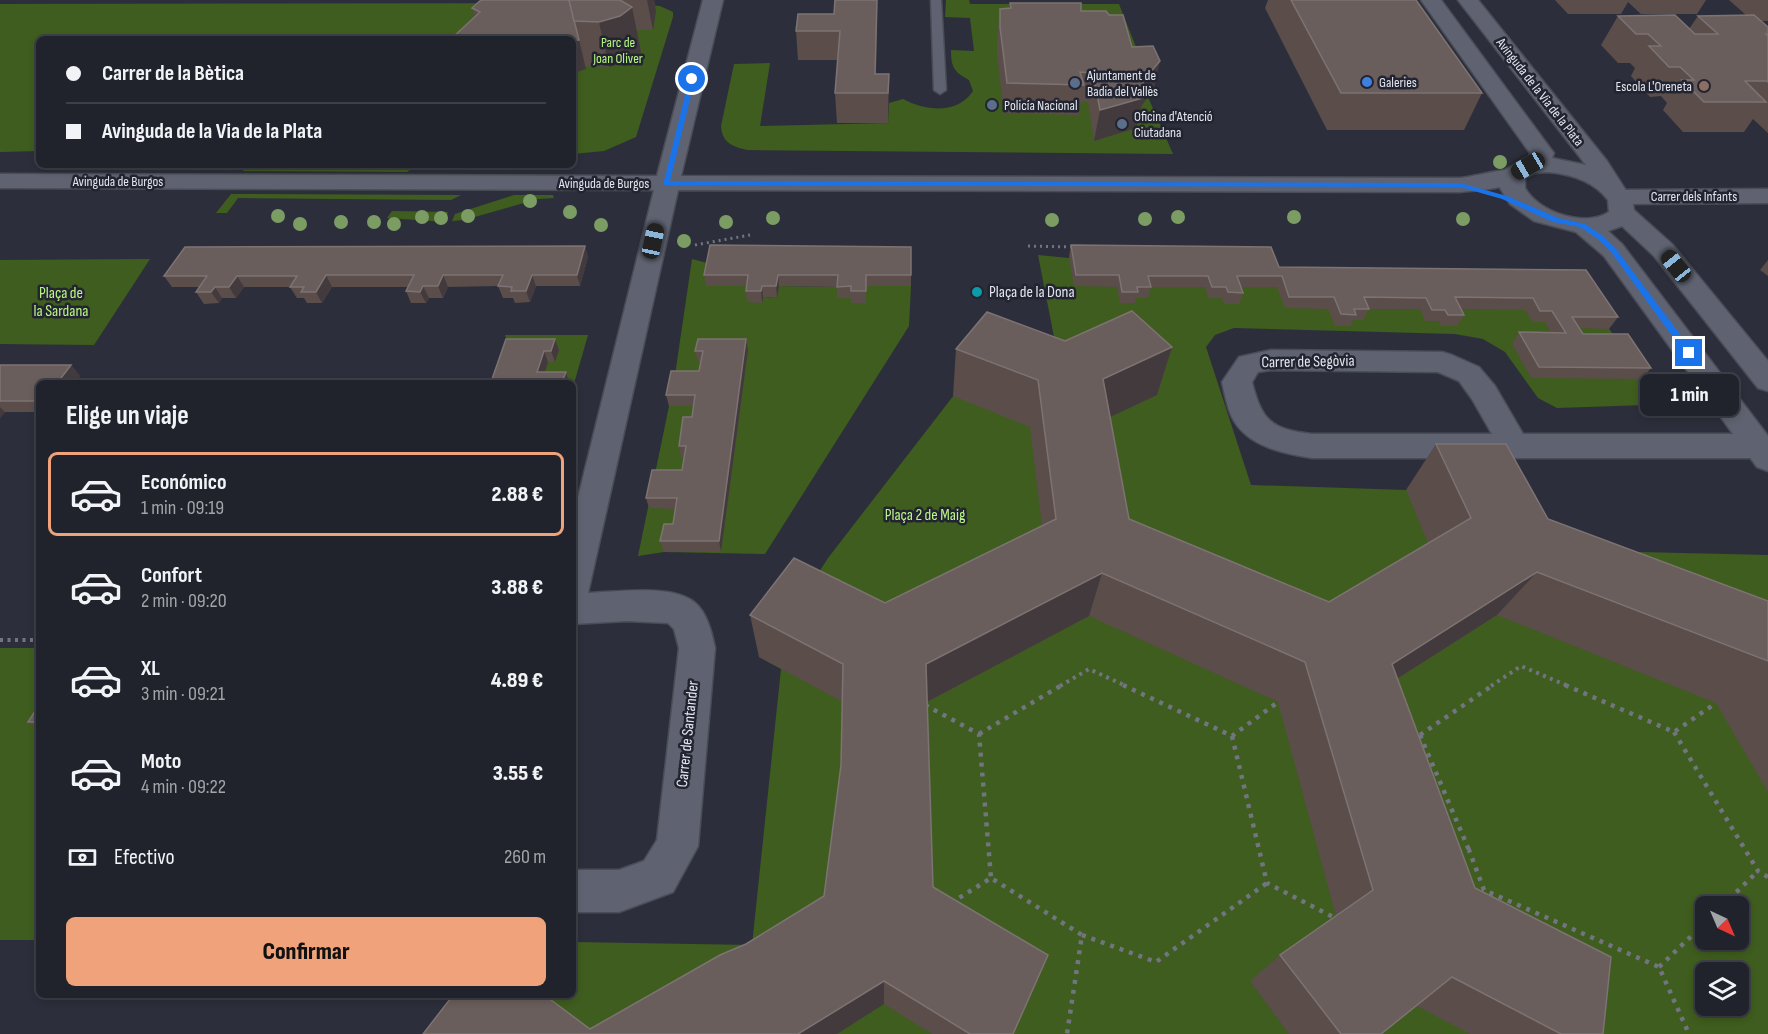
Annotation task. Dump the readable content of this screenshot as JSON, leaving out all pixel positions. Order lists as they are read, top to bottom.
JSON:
{
  "streets": {
    "street": [
      "Avinguda de la Via de la Plata",
      "Avinguda de Burgos",
      "Carrer dels Infants",
      "Carrer de Segòvia",
      "Carrer de Santander"
    ]
  },
  "crossings": [
    ["Avinguda de la Via de la Plata", "Avinguda de Burgos"],
    ["Avinguda de la Via de la Plata", "Carrer dels Infants"],
    ["Avinguda de Burgos", "Carrer dels Infants"]
  ],
  "parks": ["Parc de Joan Oliver", "Plaça de la Sardana", "Plaça 2 de Maig"],
  "places": [
    "Galeries",
    "Ajuntament de Badia del Vallès",
    "Escola L'Oreneta",
    "Policía Nacional",
    "Oficina d'Atenció Ciutadana",
    "Plaça de la Dona"
  ],
  "north": "bottom right",
  "page": {
    "banner": ["Carrer de la Bètica", "Avinguda de la Via de la Plata"],
    "bubble": "1 min",
    "heading": "Elige un viaje",
    "list": [
      {
        "name": "Económico",
        "note": "1 min · 09:19",
        "value": "2.88 €"
      },
      {
        "name": "Confort",
        "note": "2 min · 09:20",
        "value": "3.88 €"
      },
      {
        "name": "XL",
        "note": "3 min · 09:21",
        "value": "4.89 €"
      },
      {
        "name": "Moto",
        "note": "4 min · 09:22",
        "value": "3.55 €"
      }
    ],
    "pay": ["Efectivo", "260 m"],
    "buttons": "Confirmar"
  }
}
